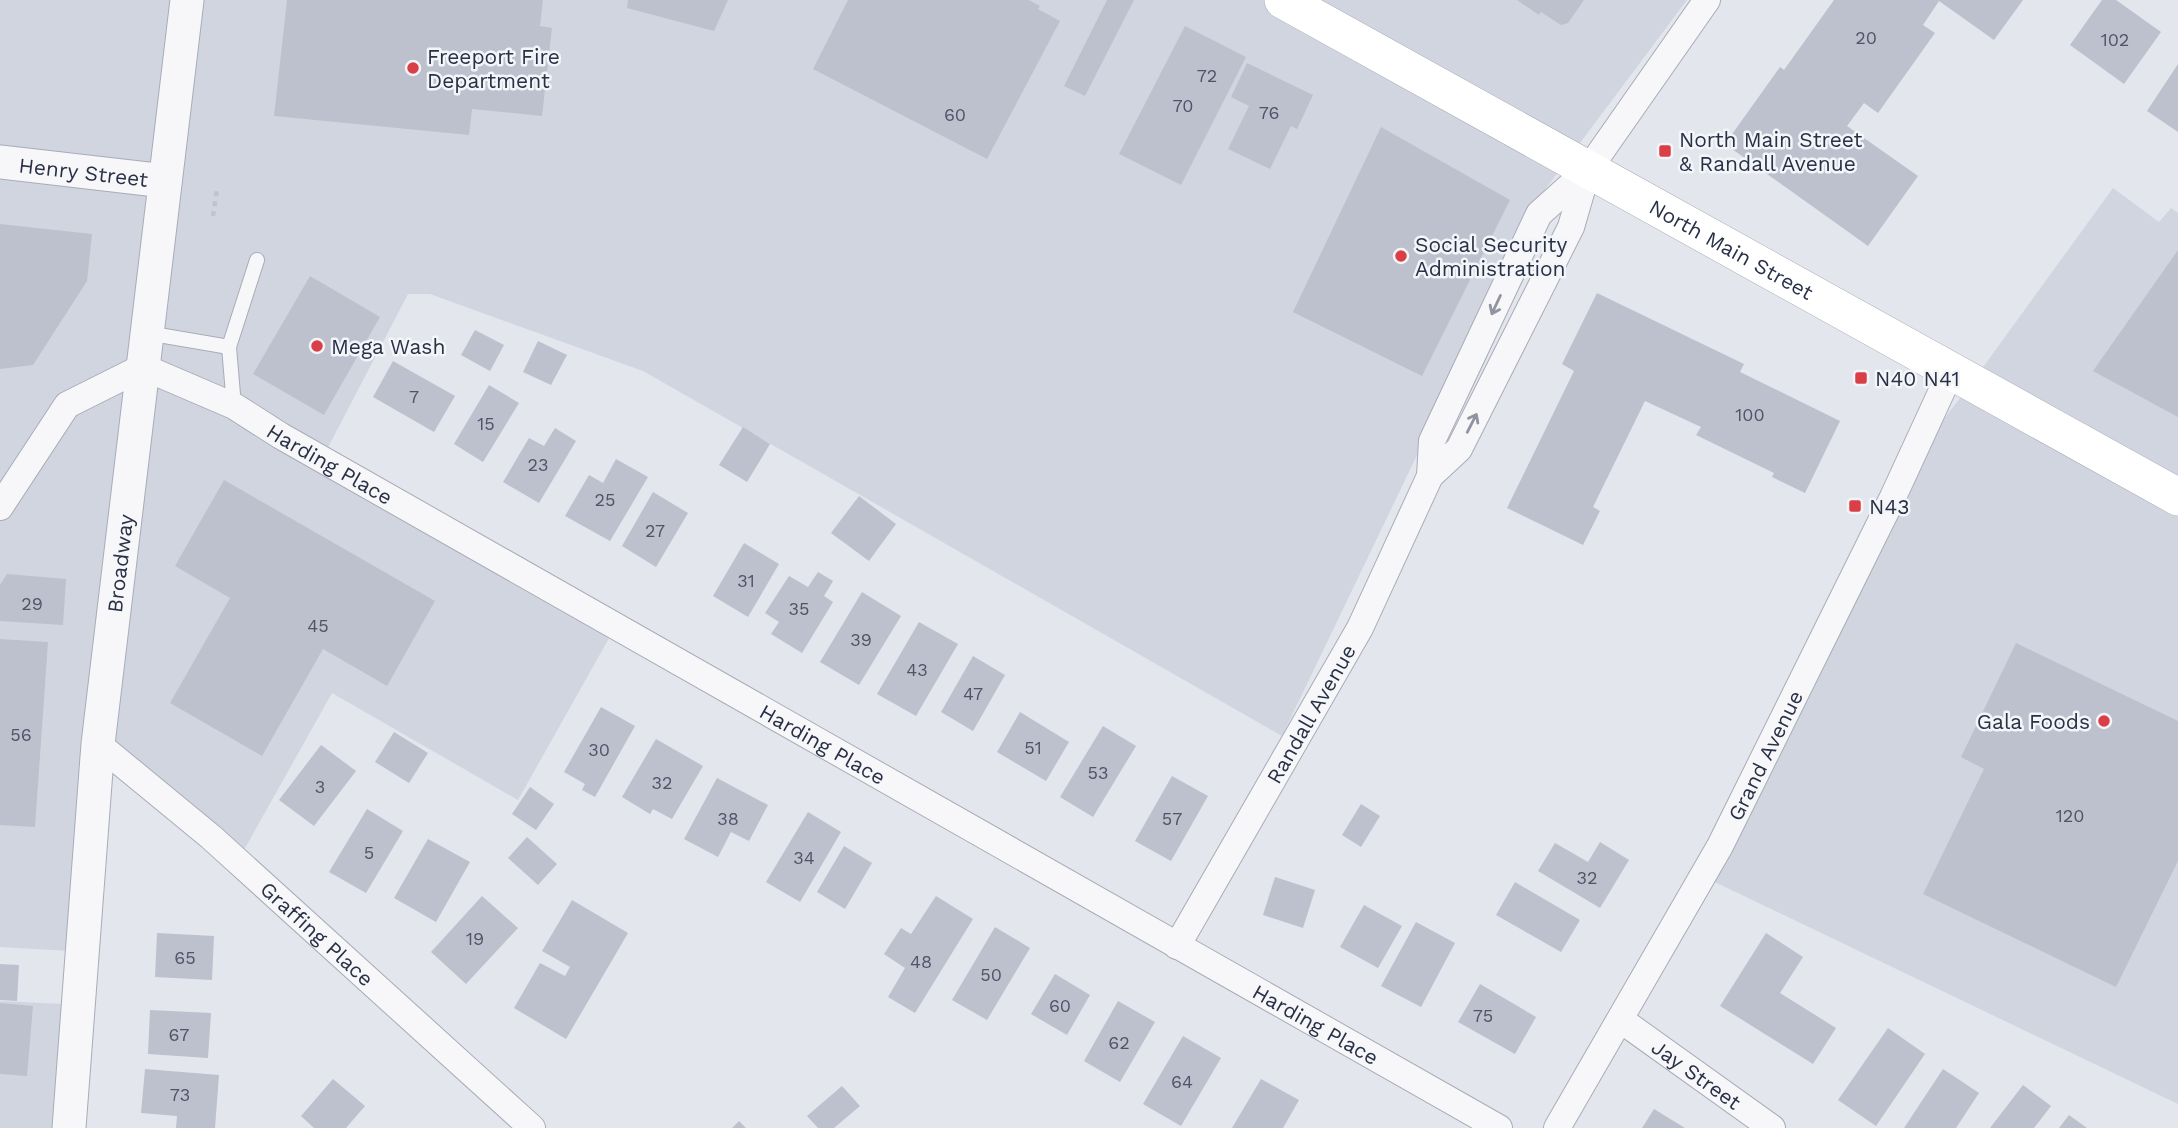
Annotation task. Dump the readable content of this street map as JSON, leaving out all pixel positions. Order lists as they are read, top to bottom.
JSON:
{
  "streets": {
    "main road": ["North Main Street"],
    "street": [
      "Henry Street",
      "Harding Place",
      "Broadway",
      "Randall Avenue",
      "Grand Avenue",
      "Graffing Place",
      "Jay Street"
    ]
  },
  "crossings": [
    ["Henry Street", "Broadway"],
    ["North Main Street", "Randall Avenue"],
    ["North Main Street", "Grand Avenue"],
    ["Harding Place", "Broadway"],
    ["Harding Place", "Randall Avenue"],
    ["Broadway", "Graffing Place"],
    ["Grand Avenue", "Jay Street"]
  ],
  "places": {
    "other": [
      "Freeport Fire Department",
      "Social Security Administration",
      "Mega Wash",
      "Gala Foods"
    ],
    "transit": ["North Main Street & Randall Avenue", "N40 N41", "N43"]
  },
  "house_numbers": [
    "20",
    "102",
    "72",
    "70",
    "76",
    "60",
    "7",
    "100",
    "15",
    "23",
    "25",
    "27",
    "31",
    "29",
    "35",
    "45",
    "39",
    "43",
    "47",
    "56",
    "51",
    "30",
    "53",
    "32",
    "3",
    "120",
    "38",
    "57",
    "5",
    "34",
    "32",
    "19",
    "65",
    "48",
    "50",
    "60",
    "75",
    "67",
    "62",
    "64",
    "73"
  ]
}
